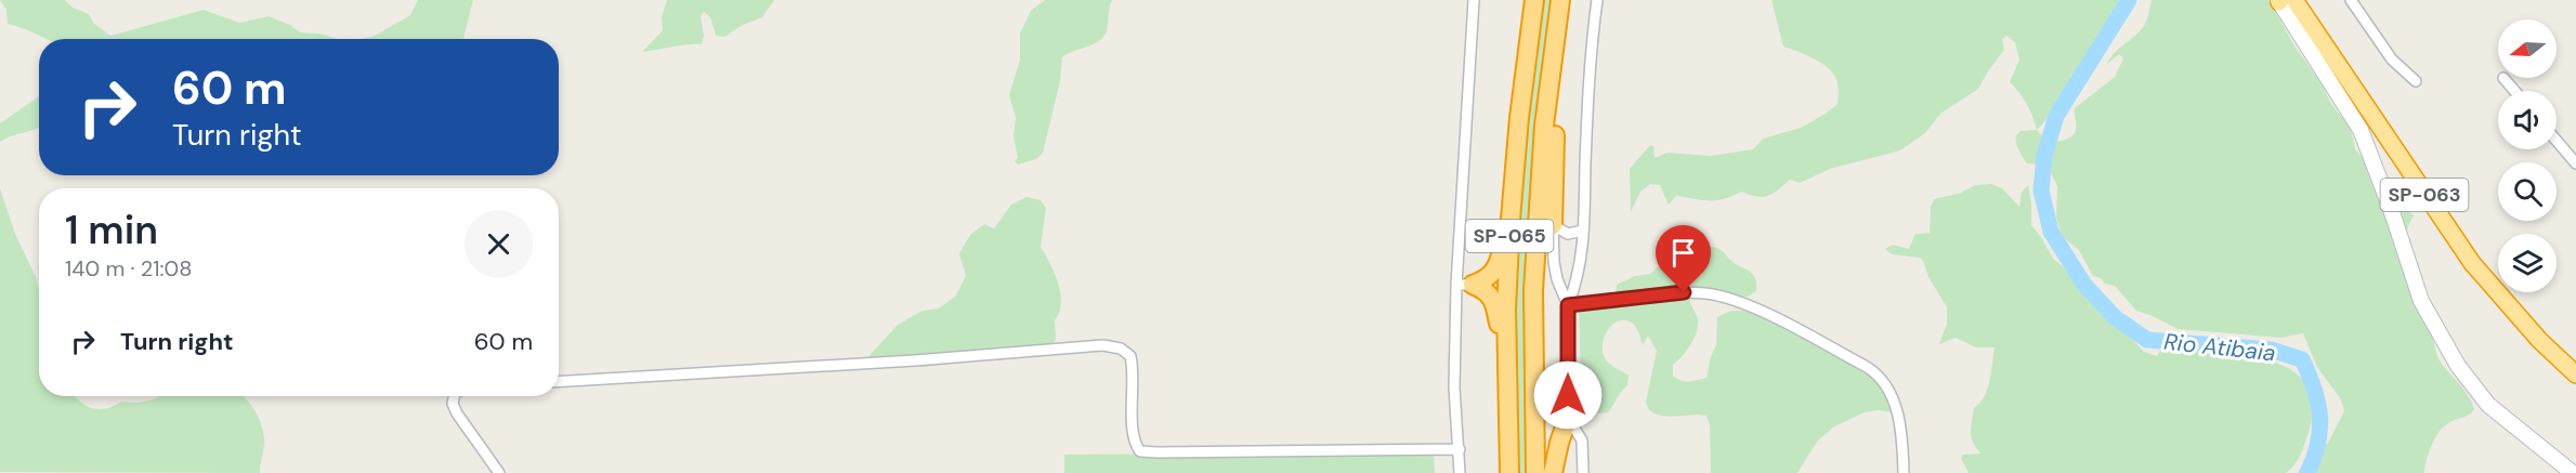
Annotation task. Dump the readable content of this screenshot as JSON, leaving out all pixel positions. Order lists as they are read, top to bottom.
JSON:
{
  "streets": {
    "highway": ["SP-063", "SP-065"]
  },
  "water": ["Rio Atibaia"],
  "north": "left",
  "page": {
    "turn": ["60 m", "Turn right"],
    "heading": ["1 min", "140 m · 21:08"],
    "list": [
      {
        "name": "Turn right",
        "value": "60 m"
      }
    ]
  }
}
